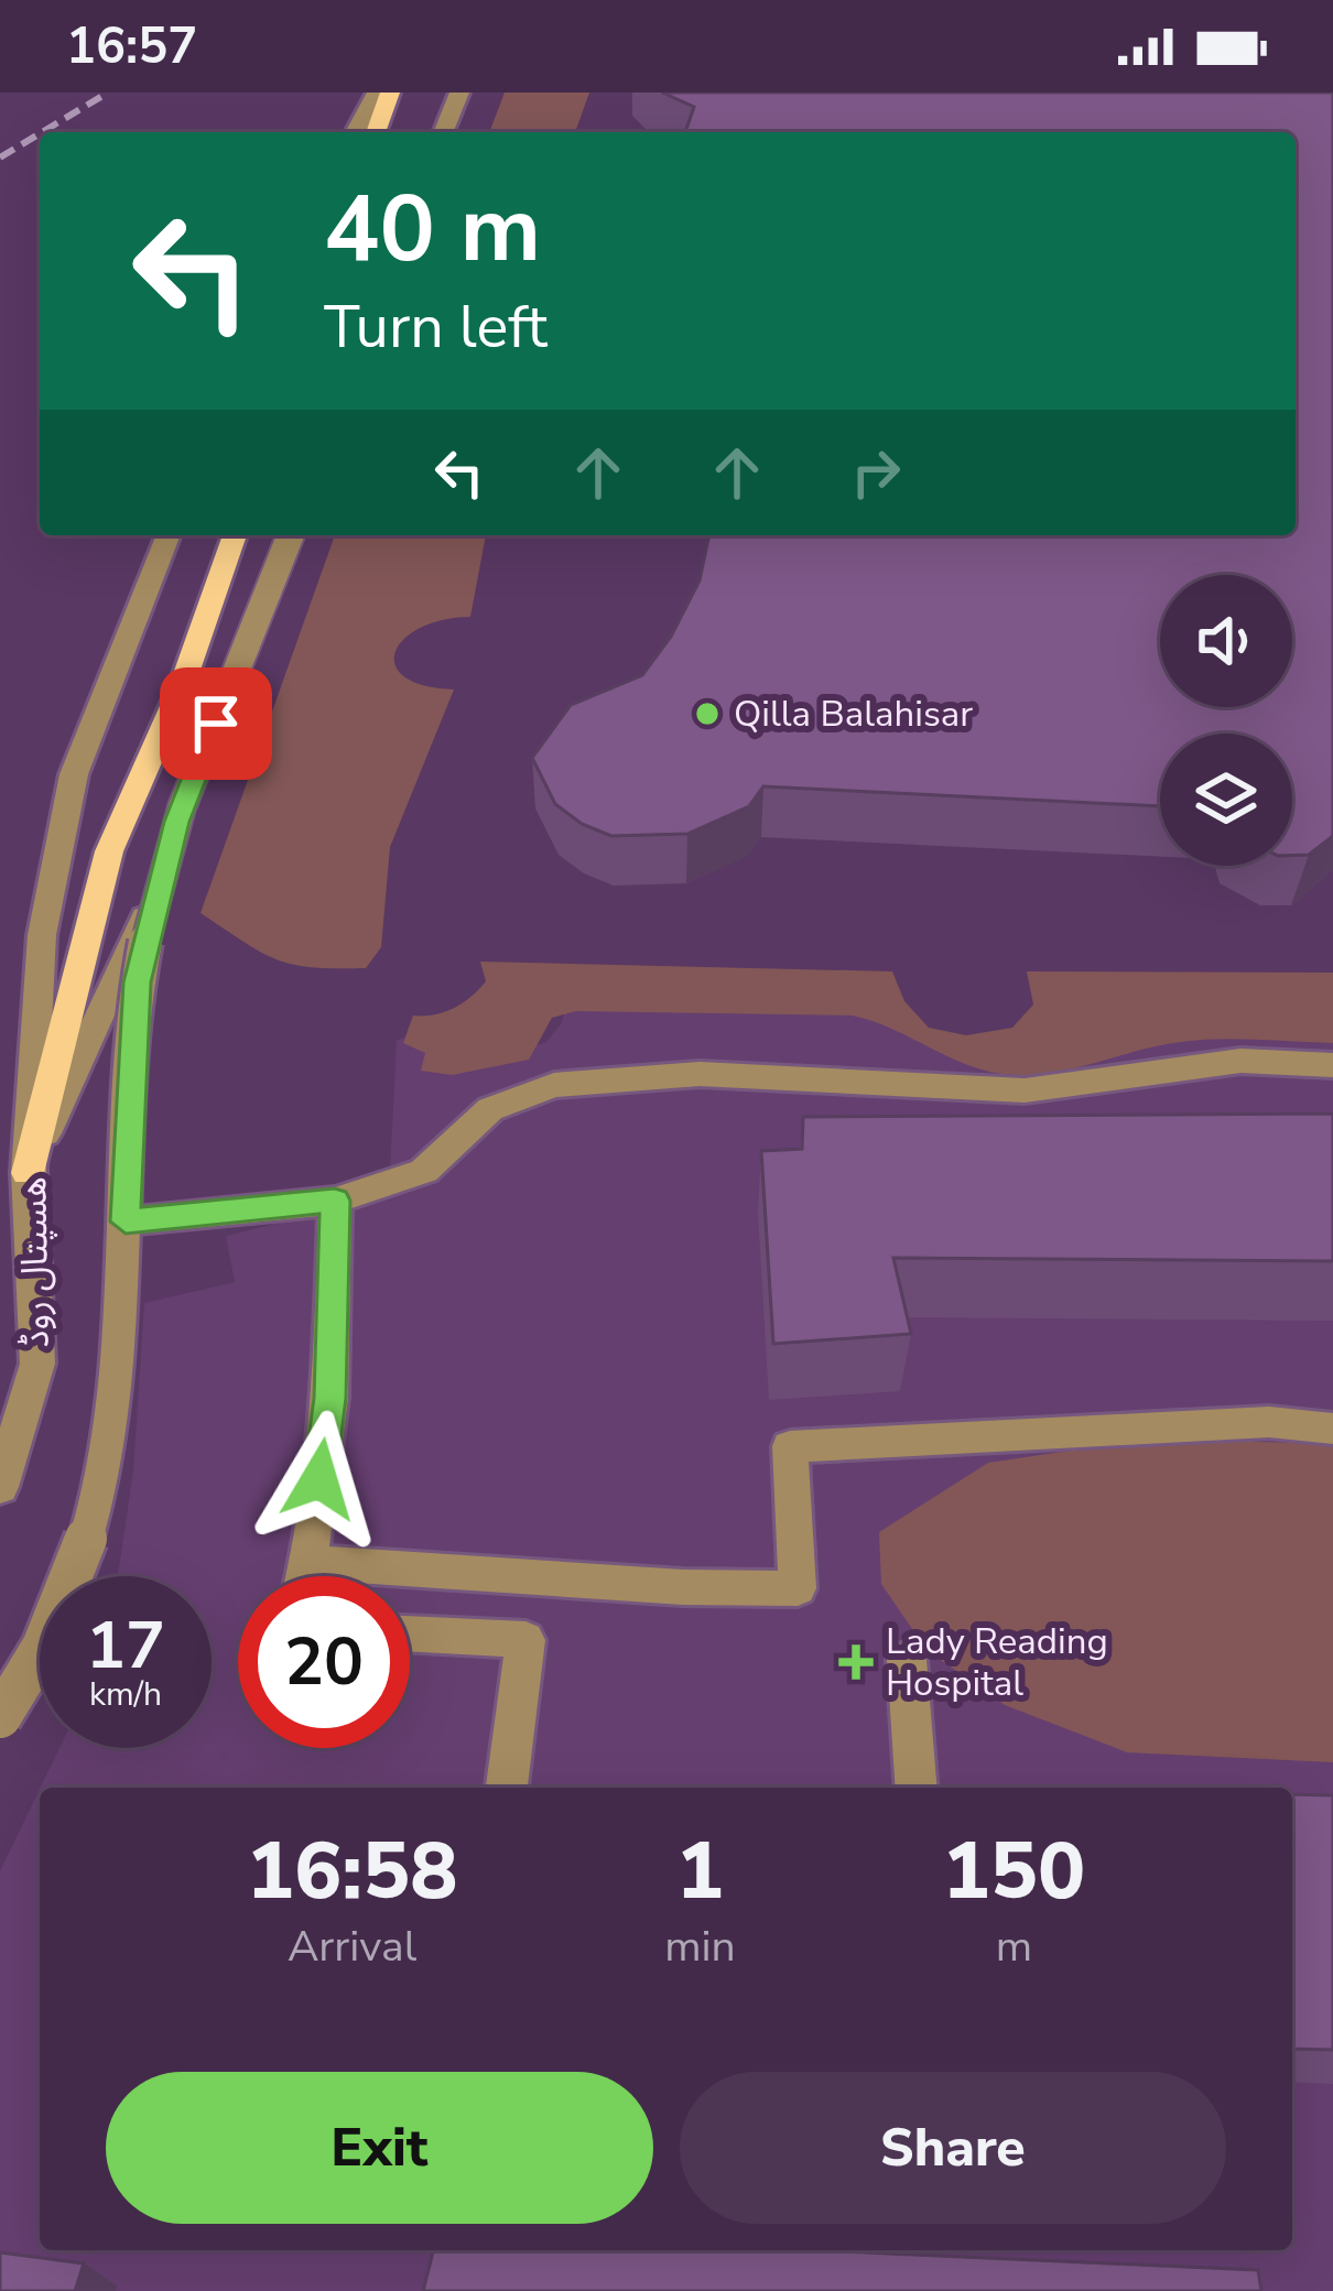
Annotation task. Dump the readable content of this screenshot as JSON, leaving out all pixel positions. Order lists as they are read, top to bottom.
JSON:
{
  "streets": {
    "street": ["ھسپتال روڈ"]
  },
  "places": {
    "other": ["Qilla Balahisar"],
    "health": ["Lady Reading Hospital"]
  },
  "page": {
    "status": "16:57",
    "turn": ["40 m", "Turn left"],
    "speed": "17 km/h",
    "limit": "20",
    "eta": [
      "16:58",
      "Arrival",
      "1",
      "min",
      "150",
      "m"
    ],
    "buttons": ["Exit", "Share"]
  }
}
